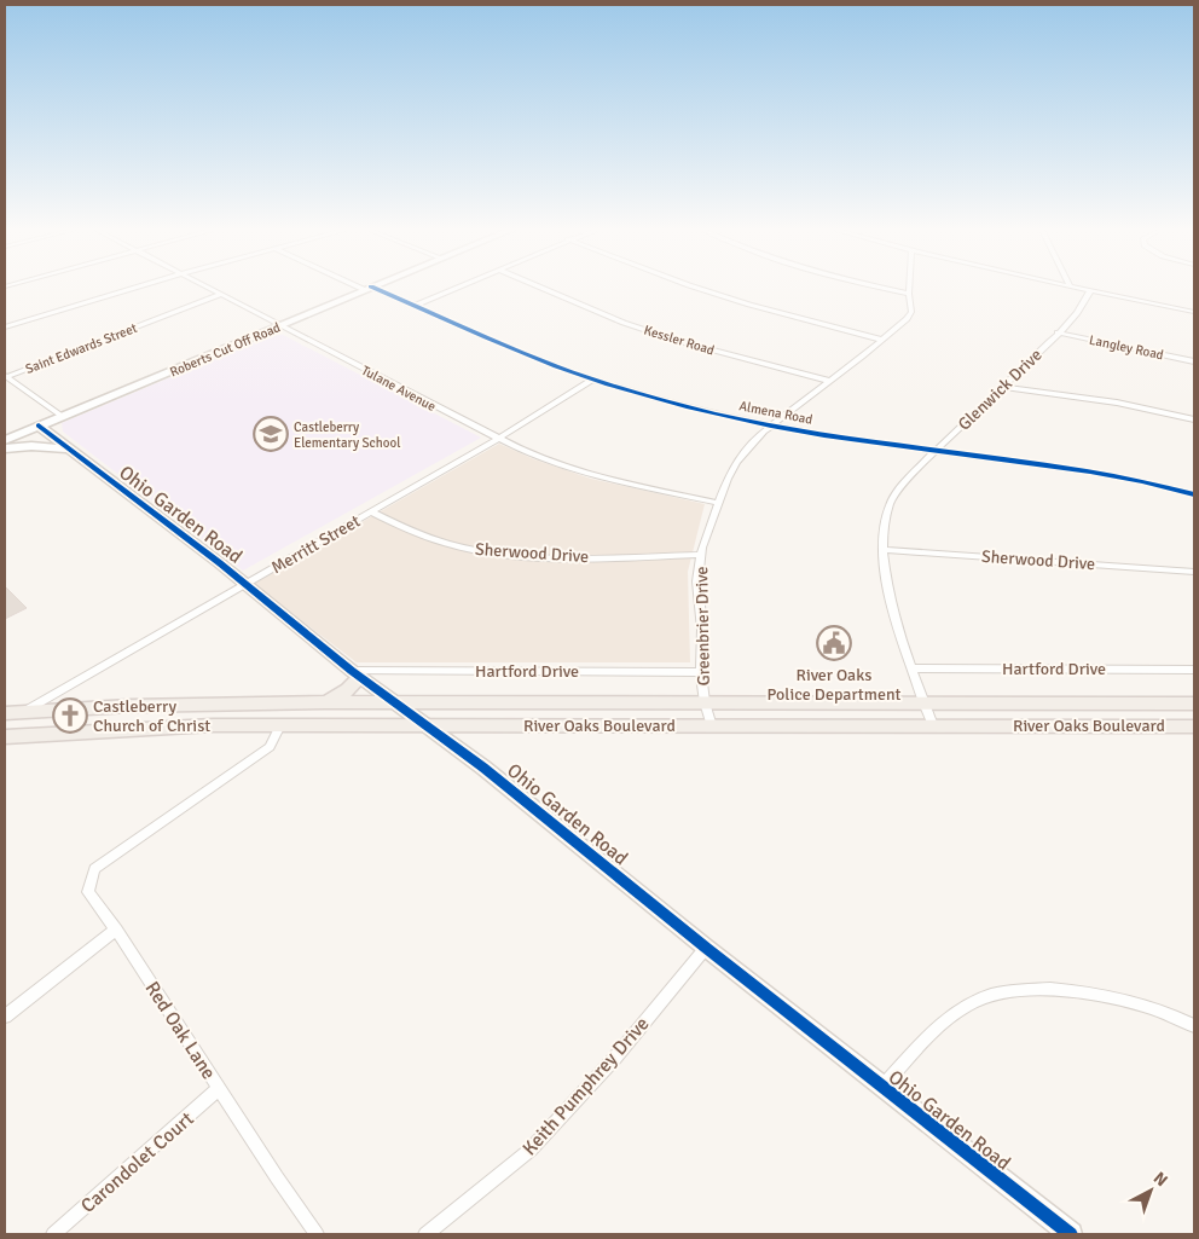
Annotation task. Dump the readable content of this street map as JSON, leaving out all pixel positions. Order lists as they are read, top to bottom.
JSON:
{
  "streets": {
    "main road": ["River Oaks Boulevard"],
    "street": [
      "Kessler Road",
      "Langley Road",
      "Saint Edwards Street",
      "Roberts Cut Off Road",
      "Tulane Avenue",
      "Glenwick Drive",
      "Almena Road",
      "Ohio Garden Road",
      "Merritt Street",
      "Sherwood Drive",
      "Greenbrier Drive",
      "Hartford Drive",
      "Red Oak Lane",
      "Keith Pumphrey Drive",
      "Carondolet Court"
    ]
  },
  "crossings": [
    ["Kessler Road", "Greenbrier Drive"],
    ["Langley Road", "Glenwick Drive"],
    ["Saint Edwards Street", "Tulane Avenue"],
    ["Roberts Cut Off Road", "Tulane Avenue"],
    ["Roberts Cut Off Road", "Almena Road"],
    ["Roberts Cut Off Road", "Ohio Garden Road"],
    ["Tulane Avenue", "Merritt Street"],
    ["Tulane Avenue", "Greenbrier Drive"],
    ["Glenwick Drive", "Almena Road"],
    ["Glenwick Drive", "Sherwood Drive"],
    ["Glenwick Drive", "Hartford Drive"],
    ["Glenwick Drive", "River Oaks Boulevard"],
    ["Almena Road", "Merritt Street"],
    ["Almena Road", "Greenbrier Drive"],
    ["Ohio Garden Road", "Merritt Street"],
    ["Ohio Garden Road", "Hartford Drive"],
    ["Ohio Garden Road", "River Oaks Boulevard"],
    ["Ohio Garden Road", "Keith Pumphrey Drive"],
    ["Merritt Street", "Sherwood Drive"],
    ["Merritt Street", "River Oaks Boulevard"],
    ["Sherwood Drive", "Greenbrier Drive"],
    ["Greenbrier Drive", "Hartford Drive"],
    ["Greenbrier Drive", "River Oaks Boulevard"],
    ["River Oaks Boulevard", "Red Oak Lane"],
    ["Red Oak Lane", "Carondolet Court"]
  ],
  "places": {
    "school or university": ["Castleberry Elementary School"],
    "public building": ["River Oaks Police Department"],
    "church": ["Castleberry Church of Christ"]
  },
  "north": "top right"
}
